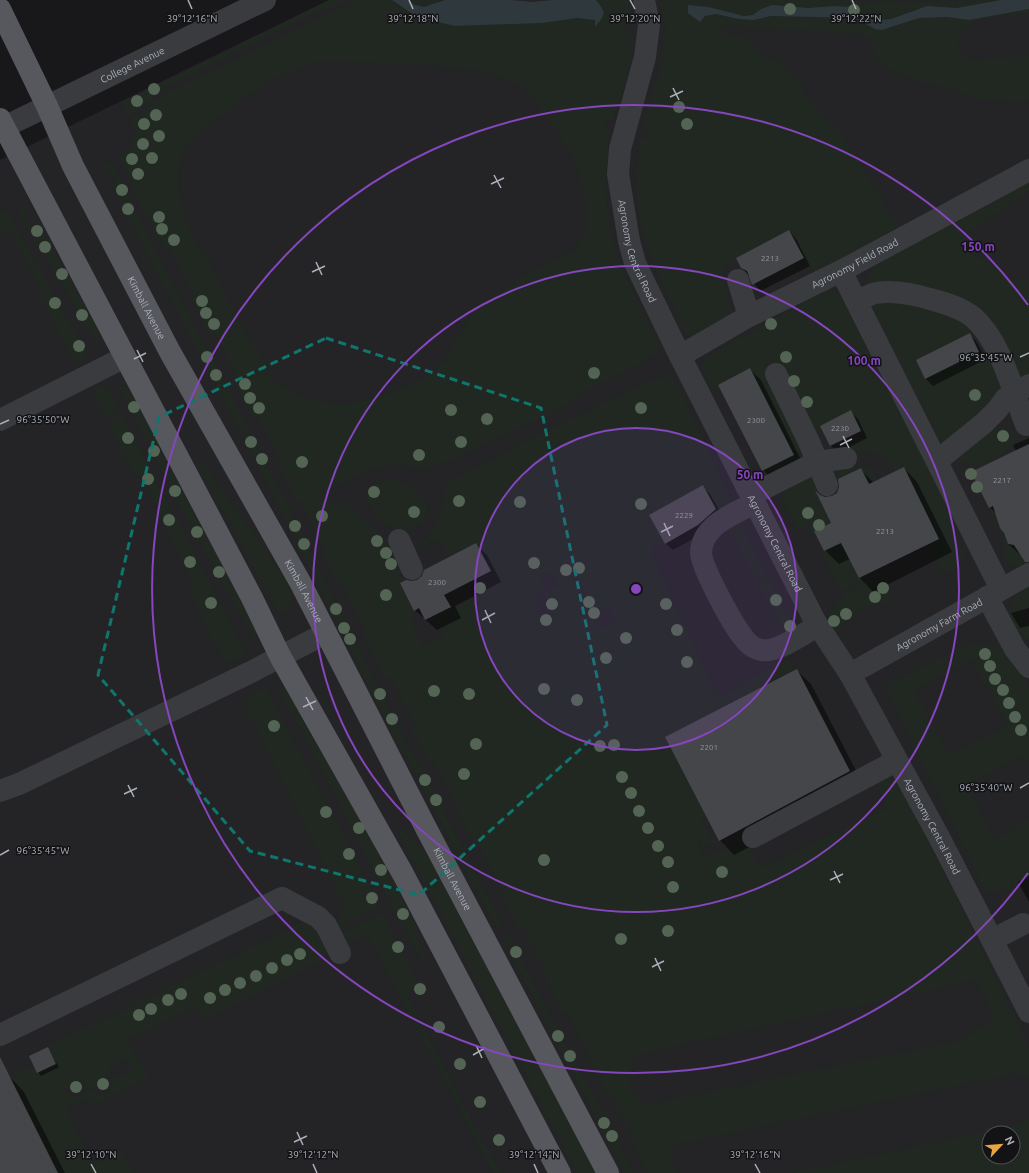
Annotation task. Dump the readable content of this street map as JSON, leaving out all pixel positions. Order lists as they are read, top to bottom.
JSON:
{
  "streets": {
    "main road": ["Kimball Avenue"],
    "street": [
      "College Avenue",
      "Agronomy Central Road",
      "Agronomy Field Road",
      "Agronomy Farm Road"
    ]
  },
  "crossings": [
    ["College Avenue", "Kimball Avenue"],
    ["Agronomy Central Road", "Agronomy Field Road"],
    ["Agronomy Central Road", "Agronomy Farm Road"]
  ],
  "house_numbers": [
    "2213",
    "2300",
    "2230",
    "2217",
    "2229",
    "2213",
    "2300",
    "2201"
  ],
  "north": "top right",
  "coordinates": [
    "39°12'16\"N",
    "39°12'18\"N",
    "39°12'20\"N",
    "39°12'22\"N",
    "96°35'45\"W",
    "96°35'50\"W",
    "96°35'40\"W",
    "39°12'10\"N",
    "39°12'12\"N",
    "39°12'14\"N"
  ],
  "rings": ["150 m", "100 m", "50 m"]
}
